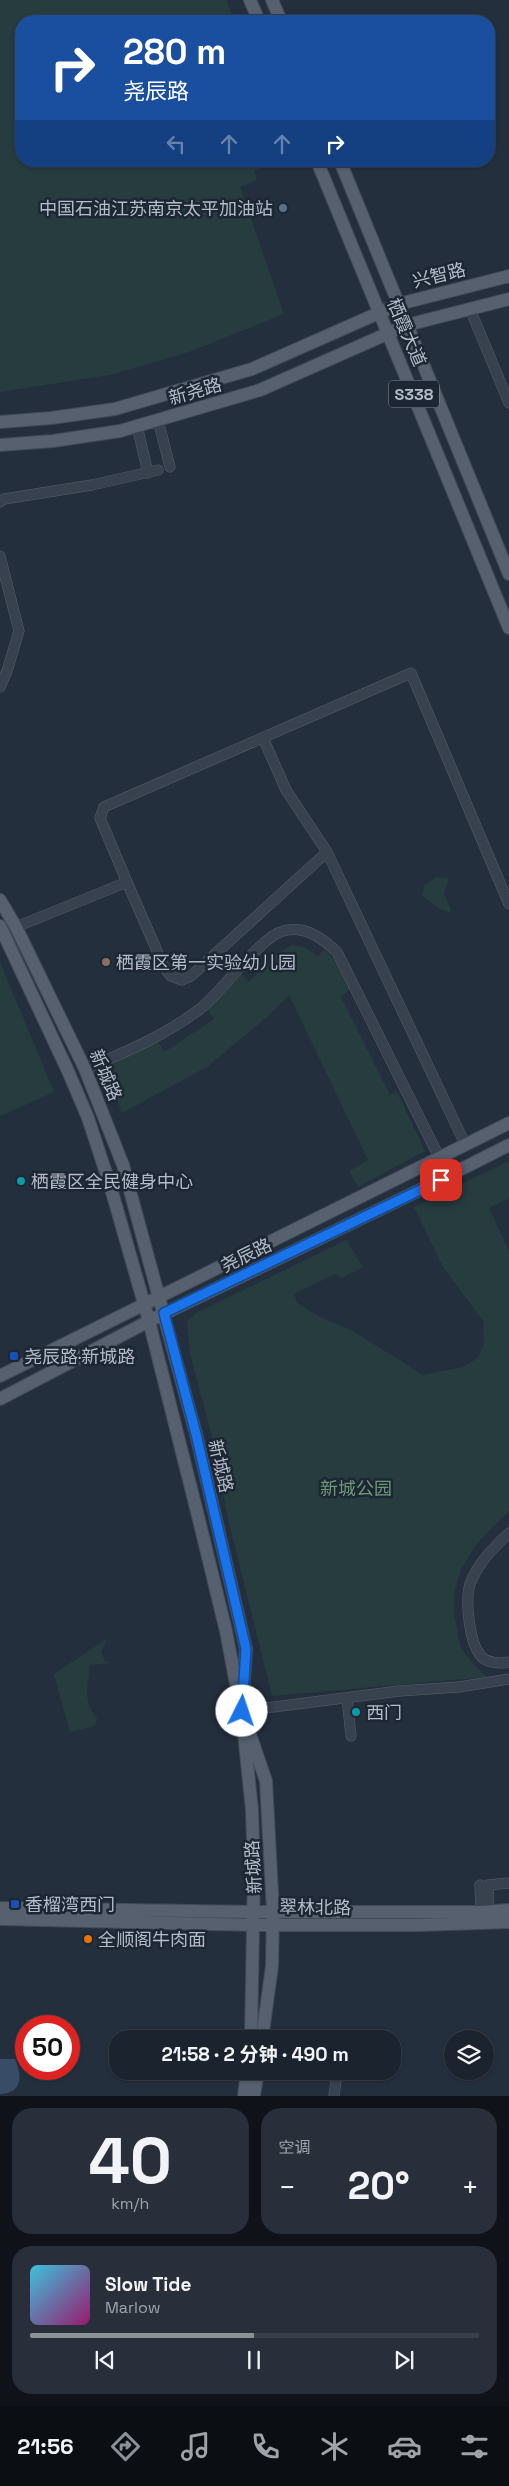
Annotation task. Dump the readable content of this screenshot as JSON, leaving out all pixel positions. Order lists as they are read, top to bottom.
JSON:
{
  "streets": {
    "main road": [
      "兴智路",
      "栖霞大道",
      "新尧路",
      "S338",
      "新城路",
      "尧辰路",
      "翠林北路"
    ]
  },
  "crossings": [
    ["兴智路", "栖霞大道"],
    ["兴智路", "新尧路"],
    ["栖霞大道", "新尧路"],
    ["新城路", "尧辰路"],
    ["新城路", "翠林北路"]
  ],
  "parks": ["新城公园"],
  "places": {
    "other": [
      "中国石油江苏南京太平加油站",
      "栖霞区第一实验幼儿园",
      "栖霞区全民健身中心",
      "西门",
      "全顺阁牛肉面"
    ],
    "transit": ["尧辰路·新城路", "香榴湾西门"]
  },
  "page": {
    "turn": ["280 m", "尧辰路"],
    "limit": "50",
    "trip": "21:58 · 2 分钟 · 490 m",
    "tile": [
      ["40", "km/h"],
      "空调"
    ],
    "heat": ["−", "20°", "+"],
    "song": ["Slow Tide", "Marlow"],
    "tabs": "21:56"
  }
}
